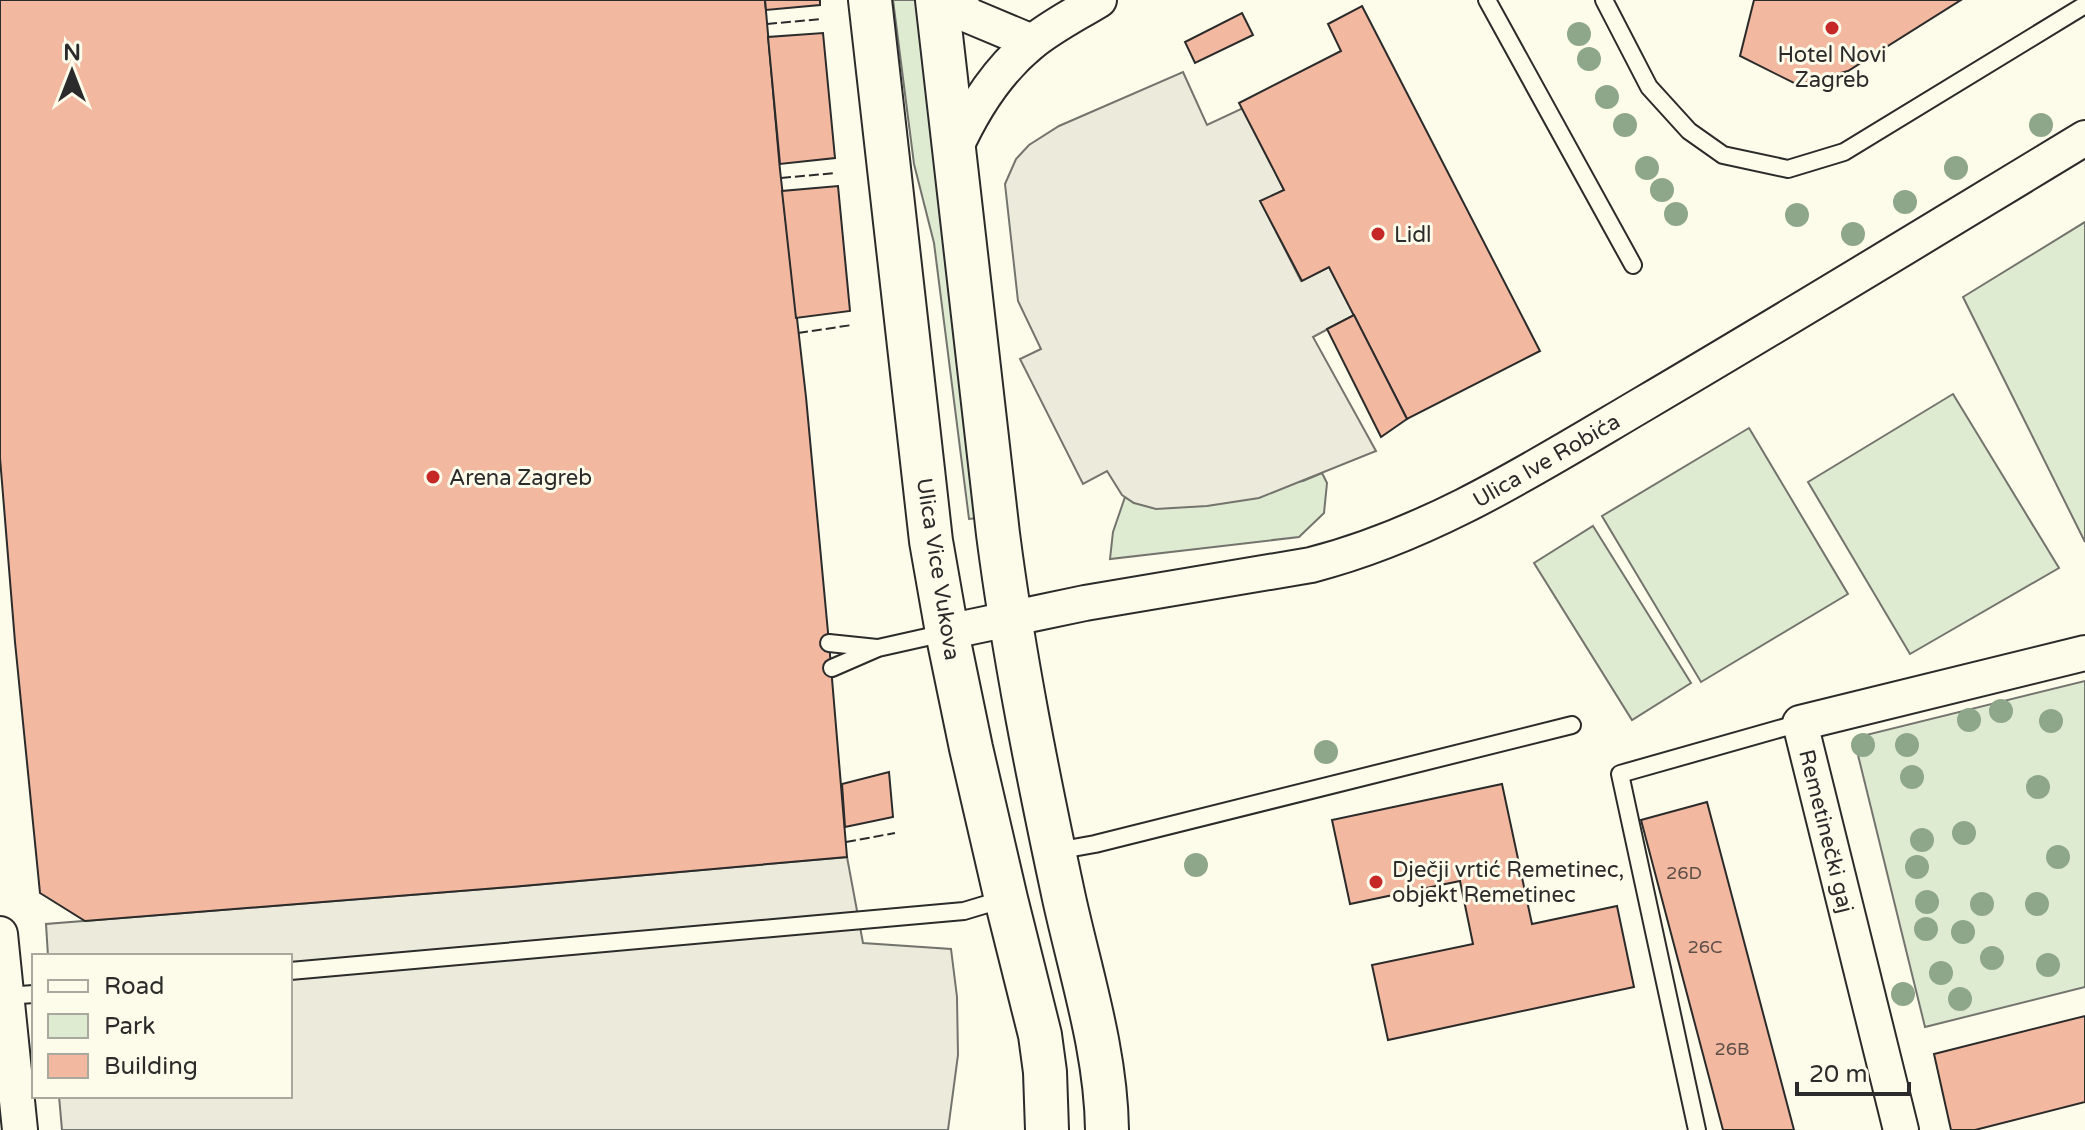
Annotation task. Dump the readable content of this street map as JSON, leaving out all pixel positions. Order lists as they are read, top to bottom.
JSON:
{
  "streets": {
    "street": ["Ulica Ive Robića", "Ulica Vice Vukova", "Remetinečki gaj"]
  },
  "crossings": [
    ["Ulica Ive Robića", "Ulica Vice Vukova"]
  ],
  "places": [
    "Hotel Novi Zagreb",
    "Lidl",
    "Arena Zagreb",
    "Dječji vrtić Remetinec, objekt Remetinec"
  ],
  "house_numbers": ["26D", "26C", "26B"],
  "legend": ["Road", "Park", "Building"],
  "scale_bar": "20 m",
  "north": "top"
}
